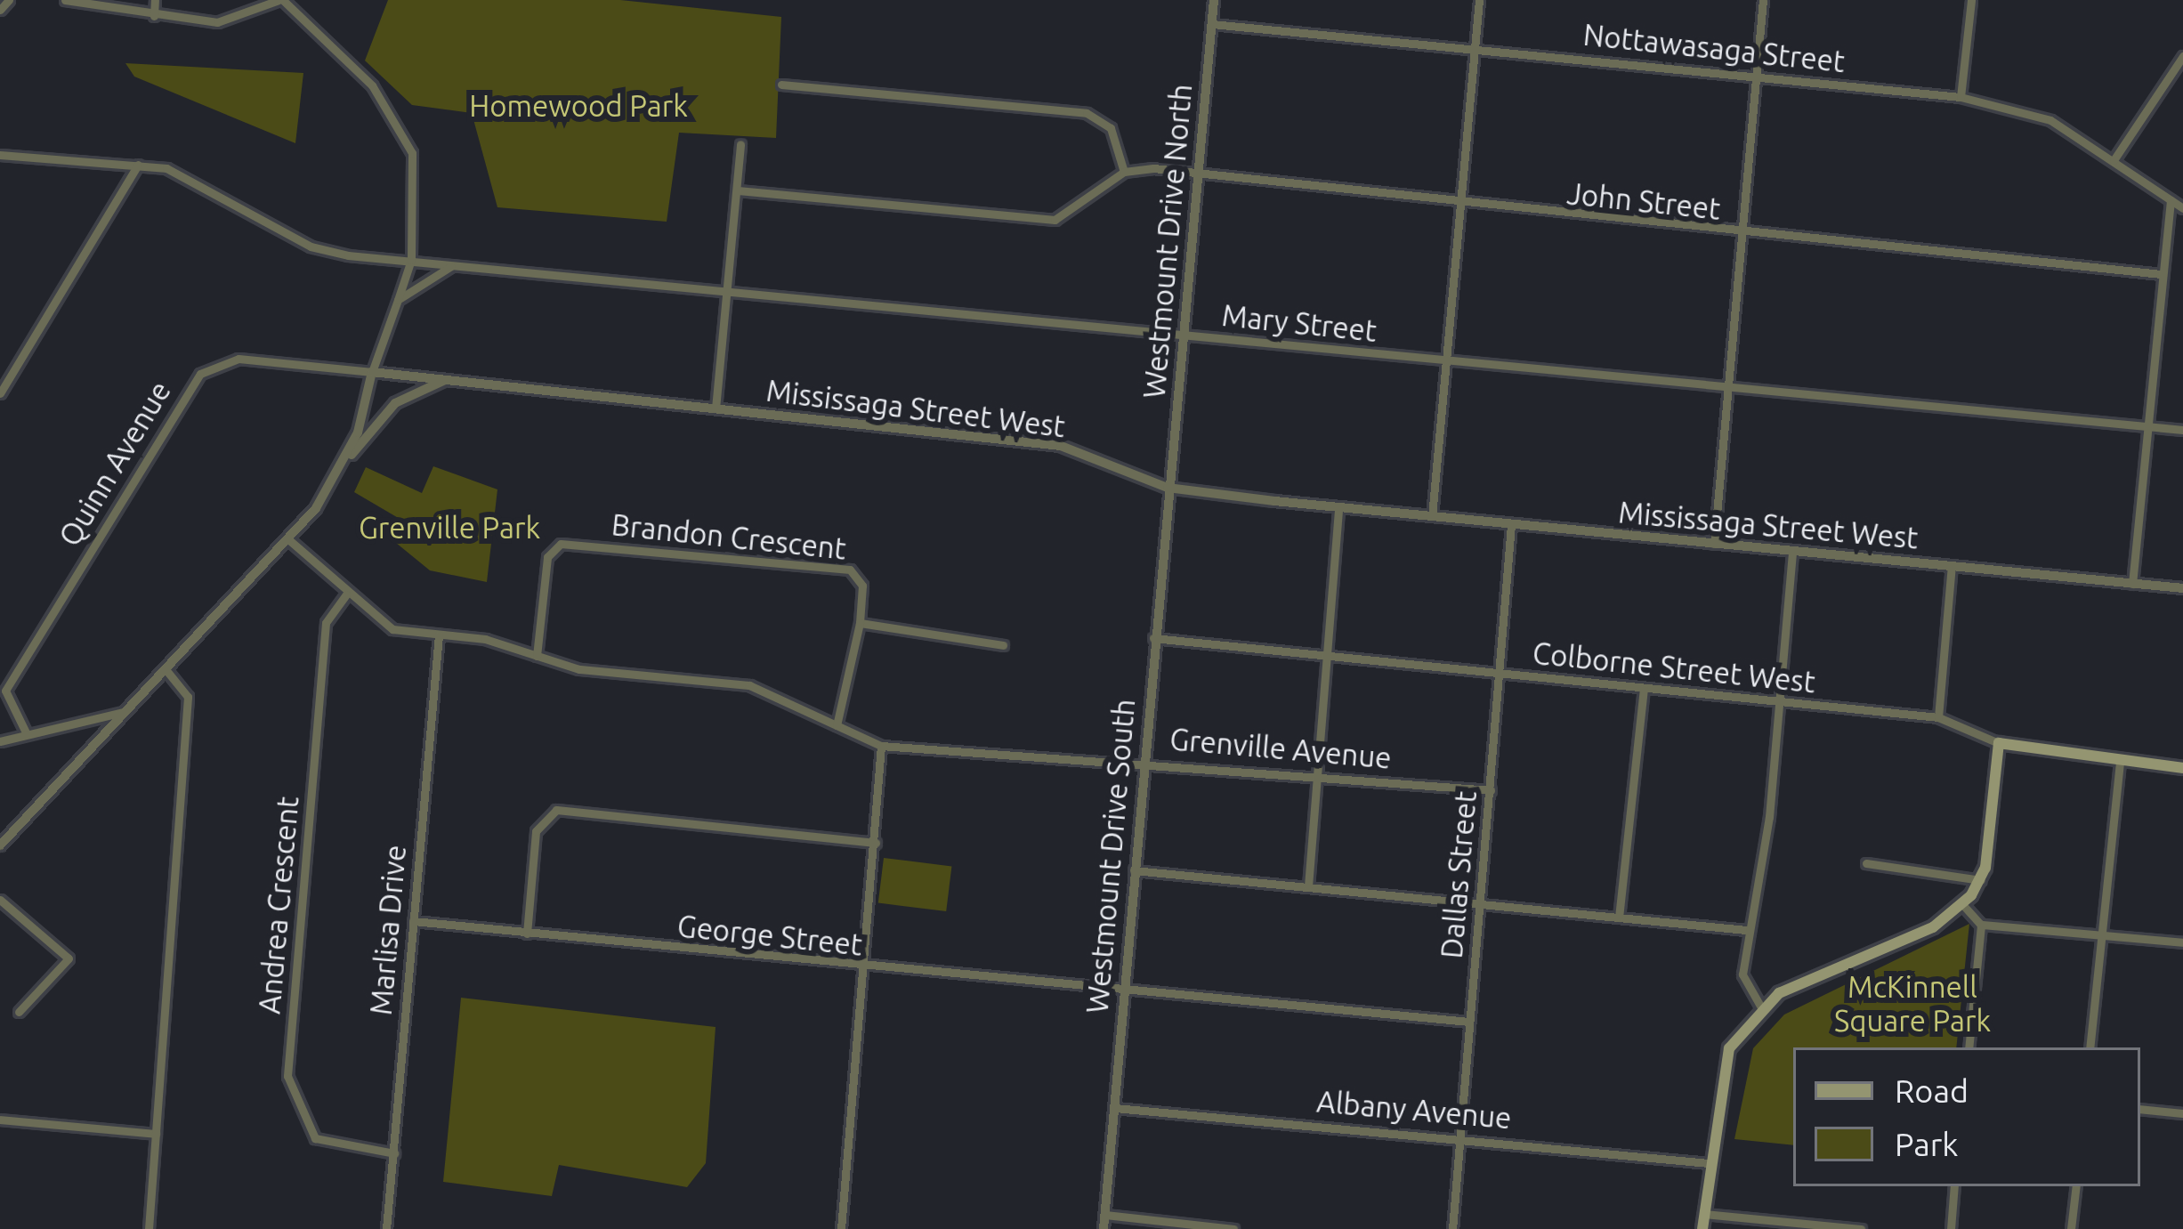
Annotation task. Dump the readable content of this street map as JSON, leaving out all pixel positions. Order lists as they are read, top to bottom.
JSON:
{
  "streets": {
    "main road": ["Colborne Street West"],
    "street": [
      "Nottawasaga Street",
      "John Street",
      "Westmount Drive North",
      "Mary Street",
      "Mississaga Street West",
      "Quinn Avenue",
      "Brandon Crescent",
      "Grenville Avenue",
      "Westmount Drive South",
      "Dallas Street",
      "Andrea Crescent",
      "Marlisa Drive",
      "George Street",
      "Albany Avenue"
    ]
  },
  "crossings": [
    ["Nottawasaga Street", "Westmount Drive North"],
    ["John Street", "Westmount Drive North"],
    ["Westmount Drive North", "Mary Street"],
    ["Westmount Drive North", "Mississaga Street West"],
    ["Westmount Drive North", "Westmount Drive South"],
    ["Mississaga Street West", "Quinn Avenue"],
    ["Mississaga Street West", "Westmount Drive South"],
    ["Mississaga Street West", "Dallas Street"],
    ["Brandon Crescent", "Grenville Avenue"],
    ["Colborne Street West", "Westmount Drive South"],
    ["Colborne Street West", "Dallas Street"],
    ["Grenville Avenue", "Westmount Drive South"],
    ["Grenville Avenue", "Dallas Street"],
    ["Grenville Avenue", "Andrea Crescent"],
    ["Grenville Avenue", "Marlisa Drive"],
    ["Westmount Drive South", "George Street"],
    ["Westmount Drive South", "Albany Avenue"],
    ["Dallas Street", "George Street"],
    ["Dallas Street", "Albany Avenue"],
    ["Andrea Crescent", "Marlisa Drive"],
    ["Marlisa Drive", "George Street"]
  ],
  "parks": ["Homewood Park", "Grenville Park", "McKinnell Square Park"],
  "legend": ["Road", "Park"]
}
